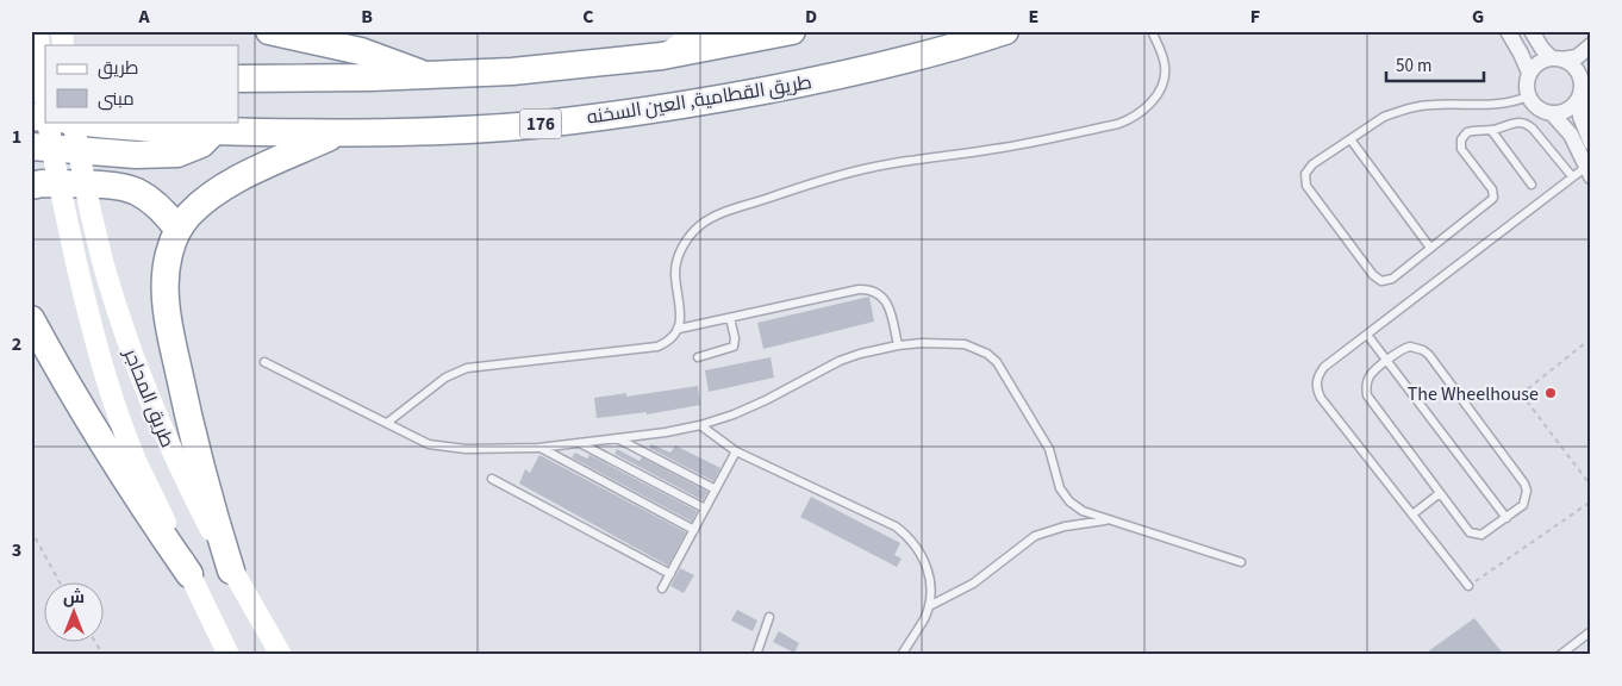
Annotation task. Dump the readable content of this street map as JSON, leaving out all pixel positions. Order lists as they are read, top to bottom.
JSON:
{
  "streets": {
    "highway": ["طريق القطامية, العين السخنه", "176"],
    "street": ["طريق المحاجر"]
  },
  "places": ["The Wheelhouse"],
  "legend": ["طريق", "مبنى"],
  "scale_bar": "50 m",
  "north": "top",
  "grid": {
    "columns": [
      "A",
      "B",
      "C",
      "D",
      "E",
      "F",
      "G"
    ],
    "rows": ["1", "2", "3"]
  }
}
